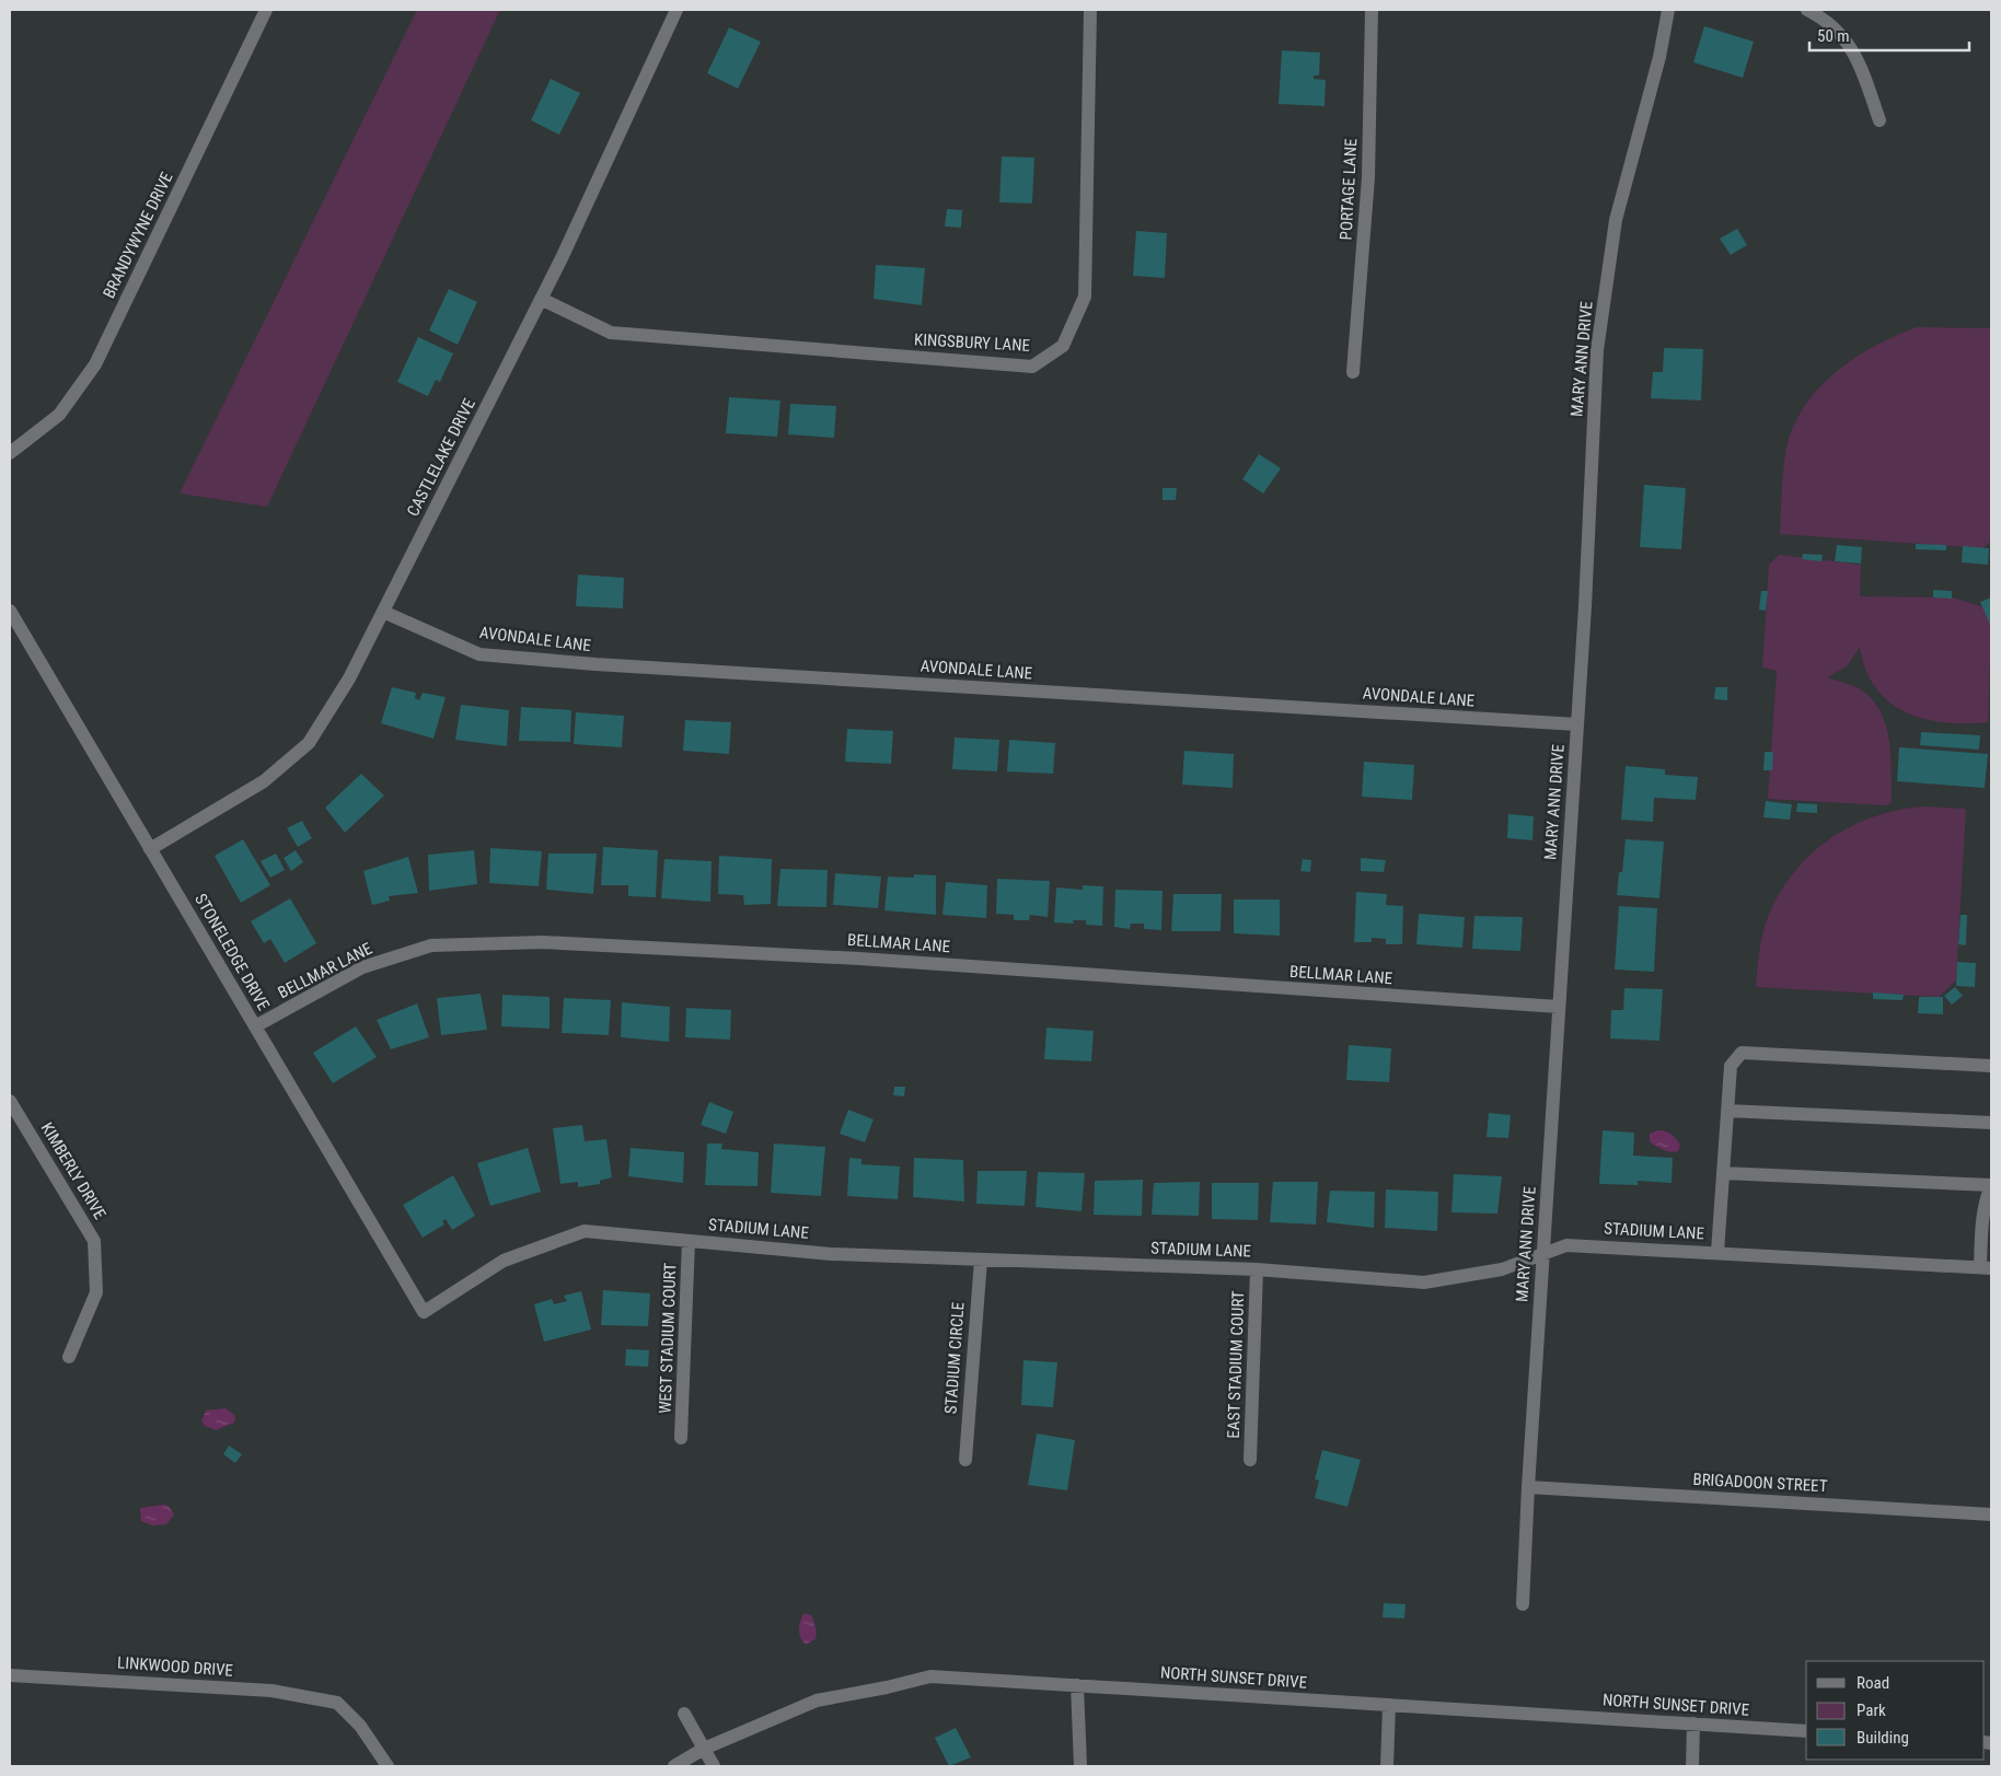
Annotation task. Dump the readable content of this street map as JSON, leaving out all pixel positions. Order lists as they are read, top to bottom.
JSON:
{
  "streets": {
    "street": [
      "PORTAGE LANE",
      "BRANDYWYNE DRIVE",
      "KINGSBURY LANE",
      "MARY ANN DRIVE",
      "CASTLELAKE DRIVE",
      "AVONDALE LANE",
      "BELLMAR LANE",
      "STONELEDGE DRIVE",
      "KIMBERLY DRIVE",
      "STADIUM LANE",
      "WEST STADIUM COURT",
      "STADIUM CIRCLE",
      "EAST STADIUM COURT",
      "BRIGADOON STREET",
      "LINKWOOD DRIVE",
      "NORTH SUNSET DRIVE"
    ]
  },
  "crossings": [
    ["KINGSBURY LANE", "CASTLELAKE DRIVE"],
    ["MARY ANN DRIVE", "AVONDALE LANE"],
    ["MARY ANN DRIVE", "BELLMAR LANE"],
    ["MARY ANN DRIVE", "STADIUM LANE"],
    ["MARY ANN DRIVE", "BRIGADOON STREET"],
    ["CASTLELAKE DRIVE", "AVONDALE LANE"],
    ["CASTLELAKE DRIVE", "STONELEDGE DRIVE"],
    ["BELLMAR LANE", "STONELEDGE DRIVE"],
    ["STONELEDGE DRIVE", "STADIUM LANE"],
    ["STADIUM LANE", "WEST STADIUM COURT"],
    ["STADIUM LANE", "STADIUM CIRCLE"],
    ["STADIUM LANE", "EAST STADIUM COURT"]
  ],
  "legend": ["Road", "Park", "Building"],
  "scale_bar": "50 m"
}
